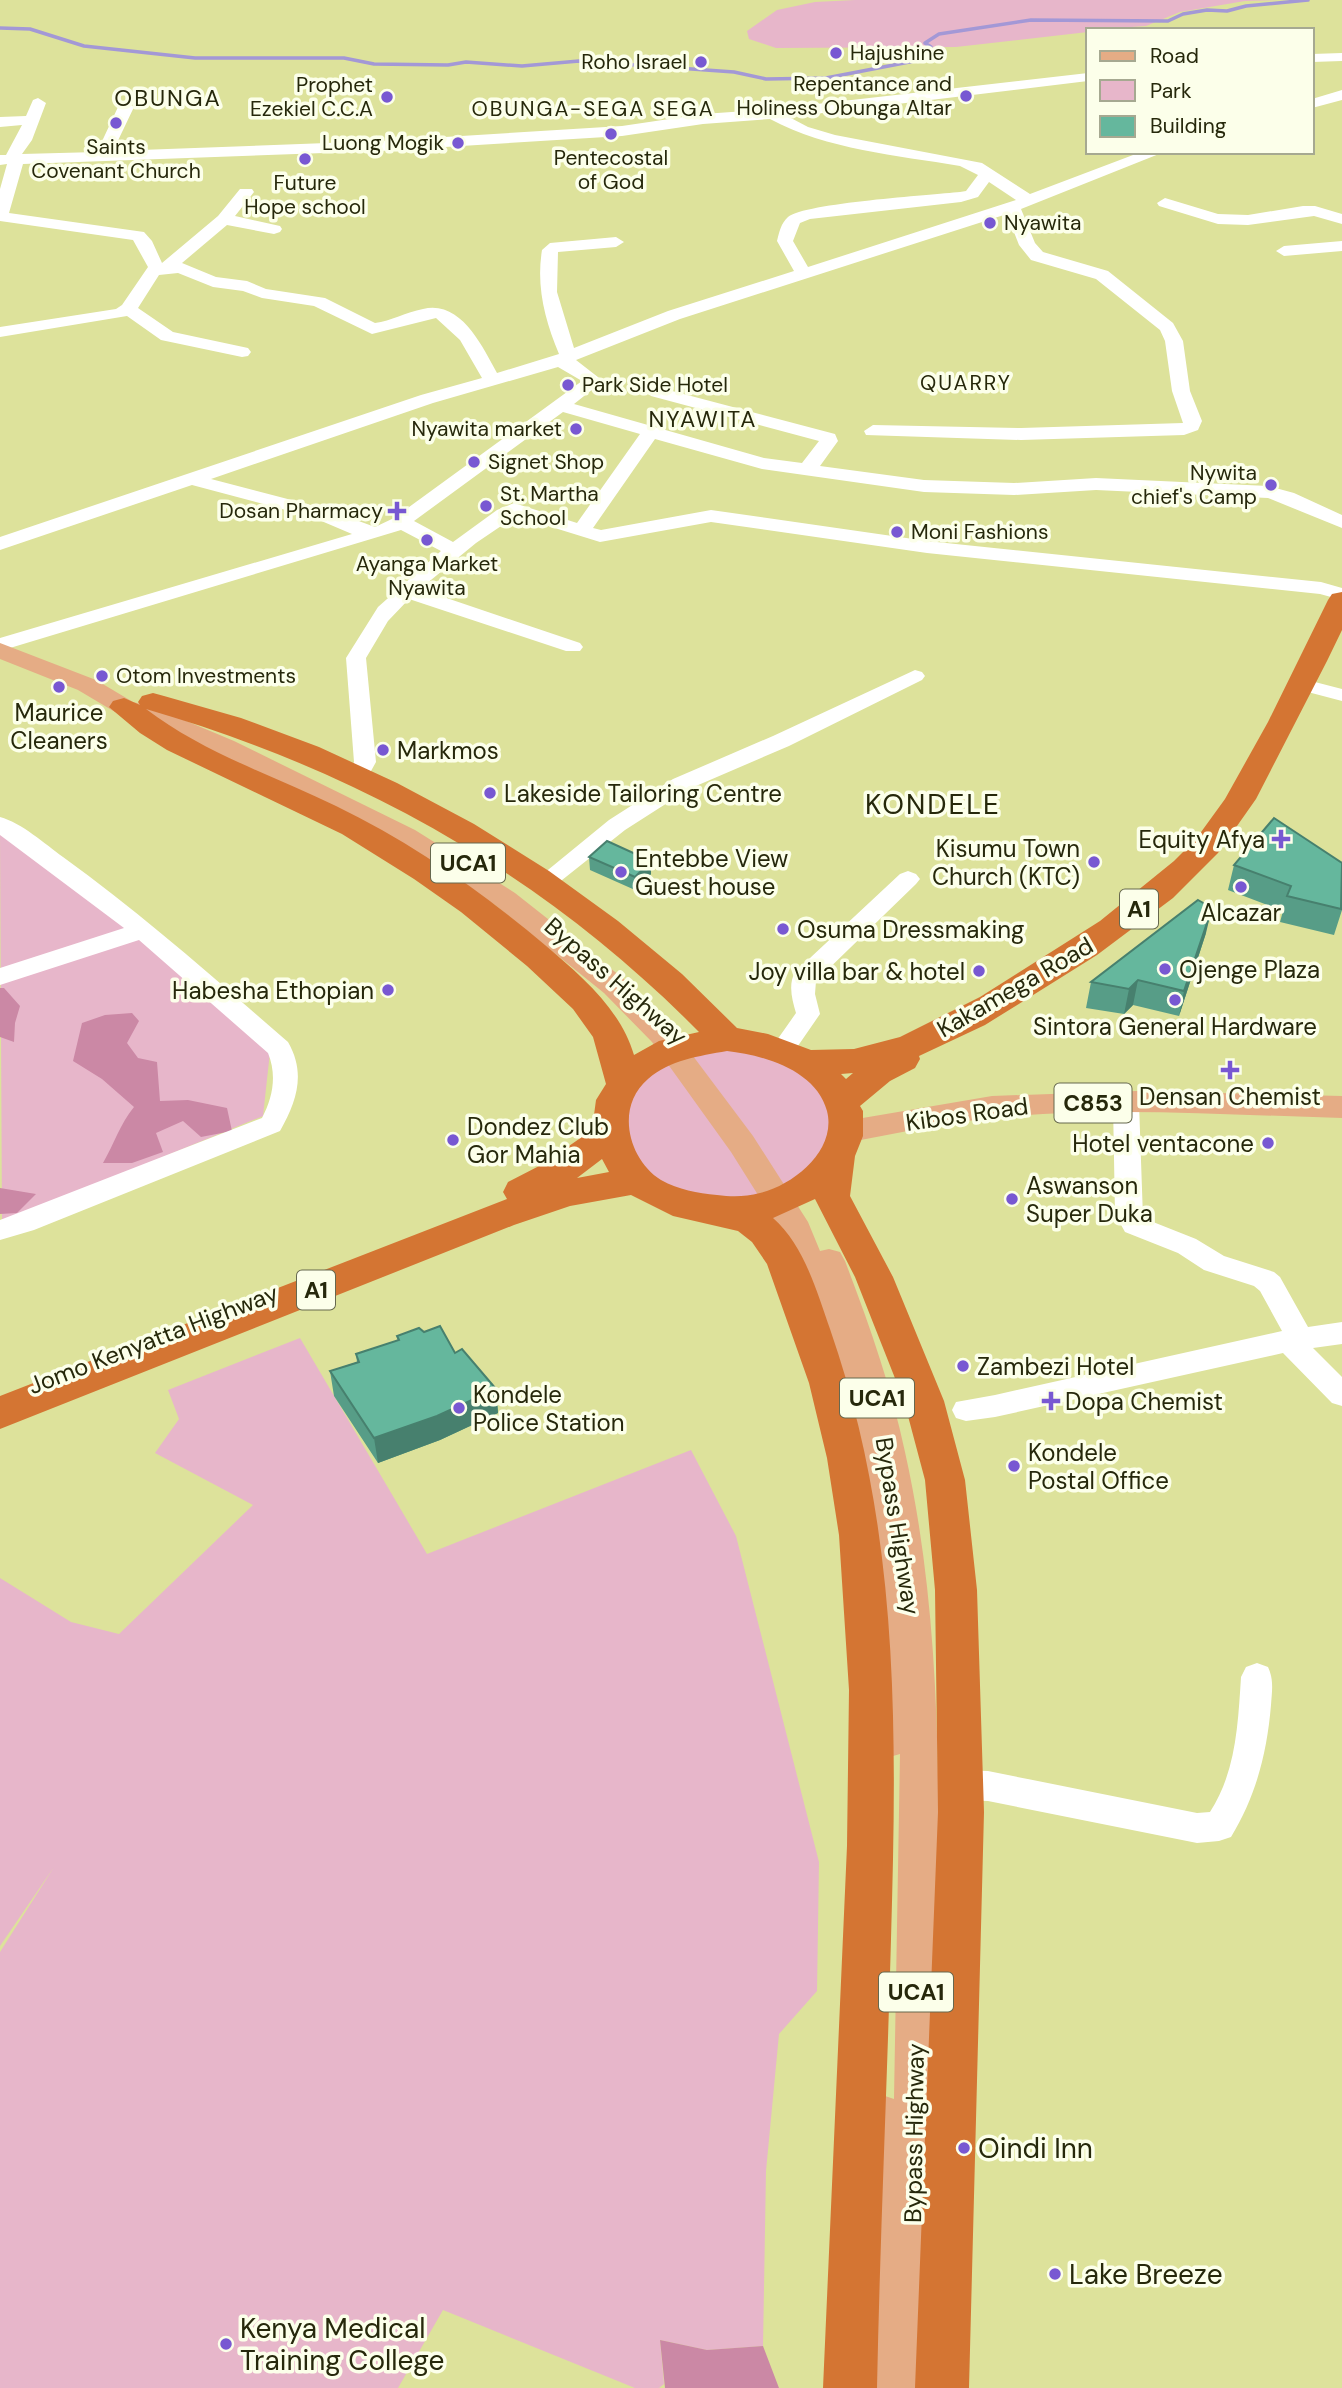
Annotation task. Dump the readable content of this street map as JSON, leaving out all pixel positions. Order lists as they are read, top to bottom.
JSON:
{
  "streets": {
    "highway": ["A1", "Kakamega Road", "Jomo Kenyatta Highway"],
    "main road": [
      "UCA1",
      "Bypass Highway",
      "C853",
      "Kibos Road"
    ]
  },
  "crossings": [
    ["A1", "Kakamega Road"],
    ["A1", "Kibos Road"],
    ["A1", "Jomo Kenyatta Highway"],
    ["Kakamega Road", "Kibos Road"],
    ["Kakamega Road", "Jomo Kenyatta Highway"],
    ["Kibos Road", "Jomo Kenyatta Highway"]
  ],
  "districts": [
    "OBUNGA",
    "OBUNGA-SEGA SEGA",
    "QUARRY",
    "NYAWITA",
    "KONDELE"
  ],
  "places": {
    "other": [
      "Hajushine",
      "Roho Israel",
      "Repentance and Holiness Obunga Altar",
      "Prophet Ezekiel C.C.A",
      "Saints Covenant Church",
      "Pentecostal of God",
      "Luong Mogik",
      "Future Hope school",
      "Nyawita",
      "Park Side Hotel",
      "Nyawita market",
      "Signet Shop",
      "Nywita chief's Camp",
      "St. Martha School",
      "Moni Fashions",
      "Ayanga Market Nyawita",
      "Otom Investments",
      "Maurice Cleaners",
      "Markmos",
      "Lakeside Tailoring Centre",
      "Kisumu Town Church (KTC)",
      "Entebbe View Guest house",
      "Alcazar",
      "Osuma Dressmaking",
      "Ojenge Plaza",
      "Joy villa bar & hotel",
      "Habesha Ethopian",
      "Sintora General Hardware",
      "Dondez Club Gor Mahia",
      "Hotel ventacone",
      "Aswanson Super Duka",
      "Zambezi Hotel",
      "Kondele Police Station",
      "Kondele Postal Office",
      "Oindi Inn",
      "Lake Breeze",
      "Kenya Medical Training College"
    ],
    "health": [
      "Dosan Pharmacy",
      "Equity Afya",
      "Densan Chemist",
      "Dopa Chemist"
    ]
  },
  "legend": ["Road", "Park", "Building"]
}
